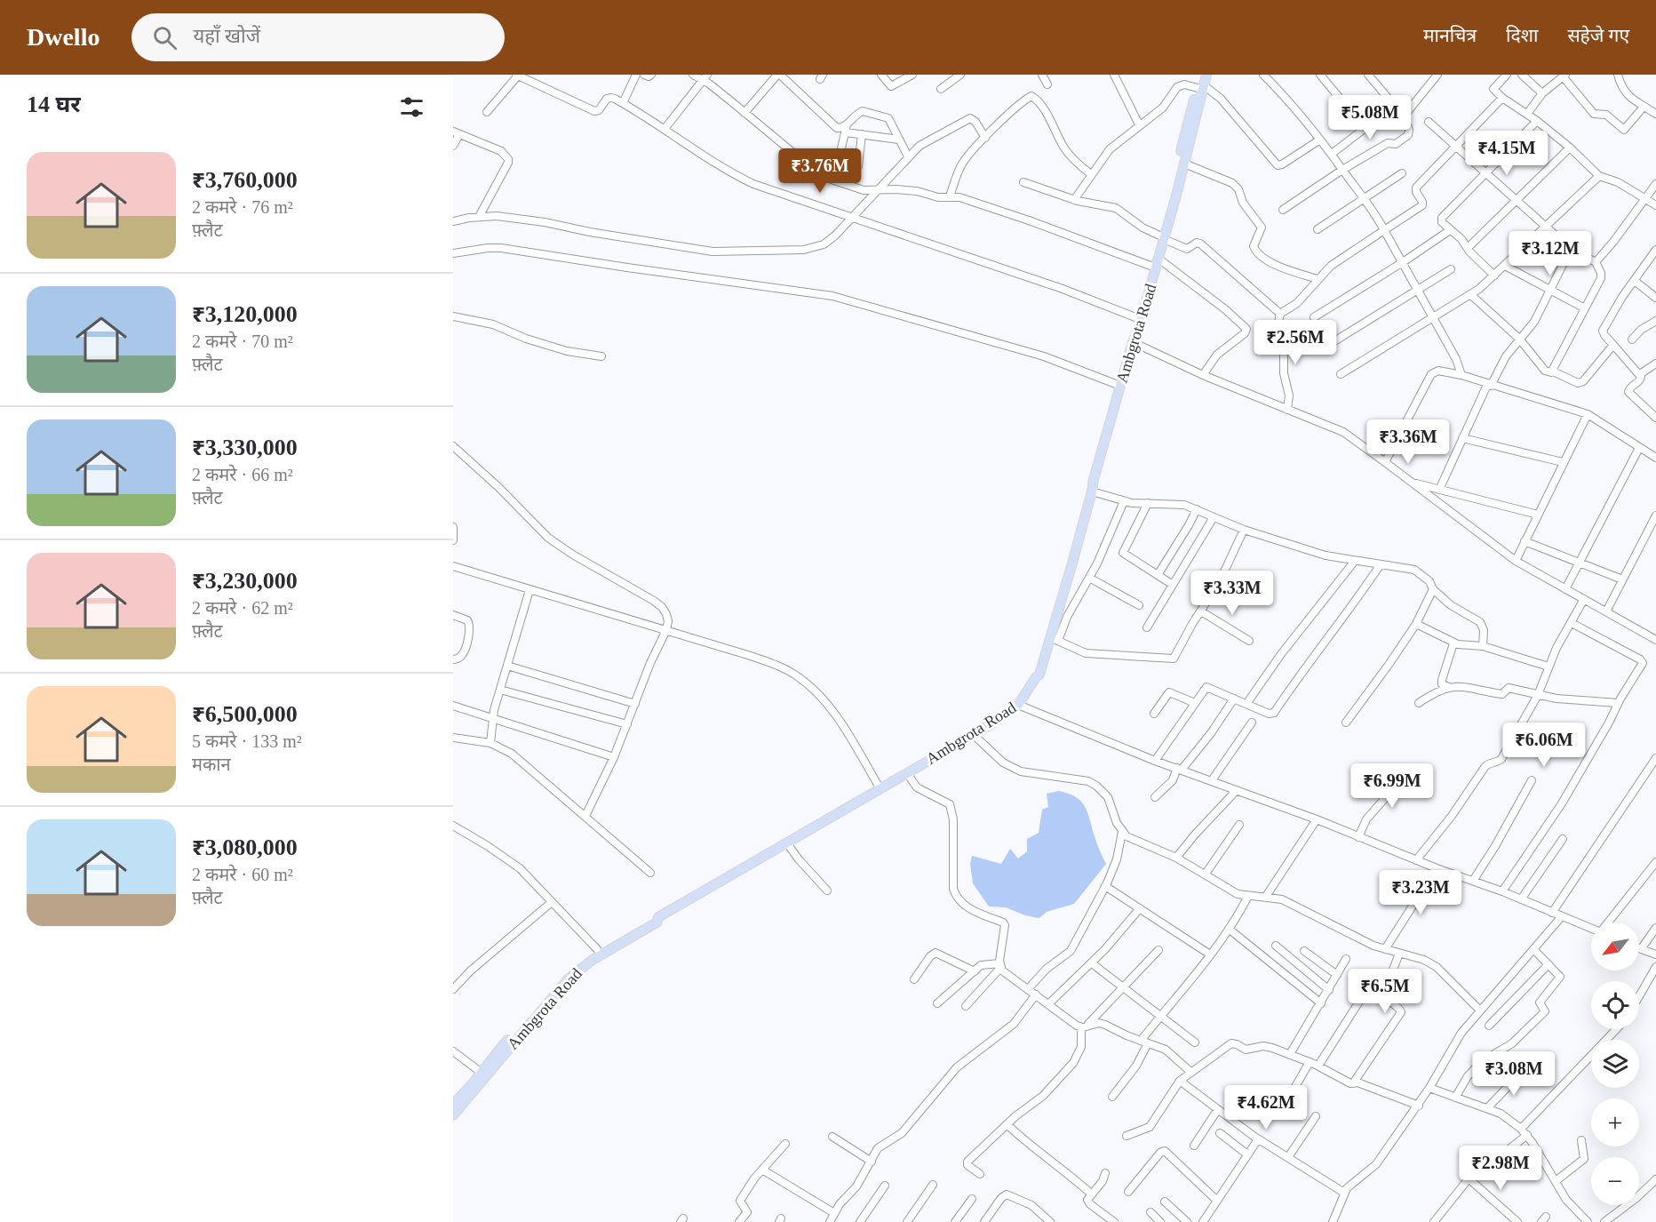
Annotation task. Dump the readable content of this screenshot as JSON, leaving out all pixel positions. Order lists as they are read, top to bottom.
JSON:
{
  "streets": {
    "main road": ["Ambgrota Road"]
  },
  "north": "bottom left",
  "page": {
    "header": "Dwello",
    "search": "यहाँ खोजें",
    "nav": ["मानचित्र", "दिशा", "सहेजे गए"],
    "heading": "14 घर",
    "price": [
      "₹5.08M",
      "₹4.15M",
      "₹3.76M",
      "₹3.12M",
      "₹2.56M",
      "₹3.36M",
      "₹3.33M",
      "₹6.06M",
      "₹6.99M",
      "₹3.23M",
      "₹6.5M",
      "₹3.08M",
      "₹4.62M",
      "₹2.98M"
    ],
    "list": [
      {
        "name": "₹3,760,000",
        "note": "2 कमरे · 76 m² · फ़्लैट"
      },
      {
        "name": "₹3,120,000",
        "note": "2 कमरे · 70 m² · फ़्लैट"
      },
      {
        "name": "₹3,330,000",
        "note": "2 कमरे · 66 m² · फ़्लैट"
      },
      {
        "name": "₹3,230,000",
        "note": "2 कमरे · 62 m² · फ़्लैट"
      },
      {
        "name": "₹6,500,000",
        "note": "5 कमरे · 133 m² · मकान"
      },
      {
        "name": "₹3,080,000",
        "note": "2 कमरे · 60 m² · फ़्लैट"
      }
    ],
    "map_buttons": ["+", "−"]
  }
}
